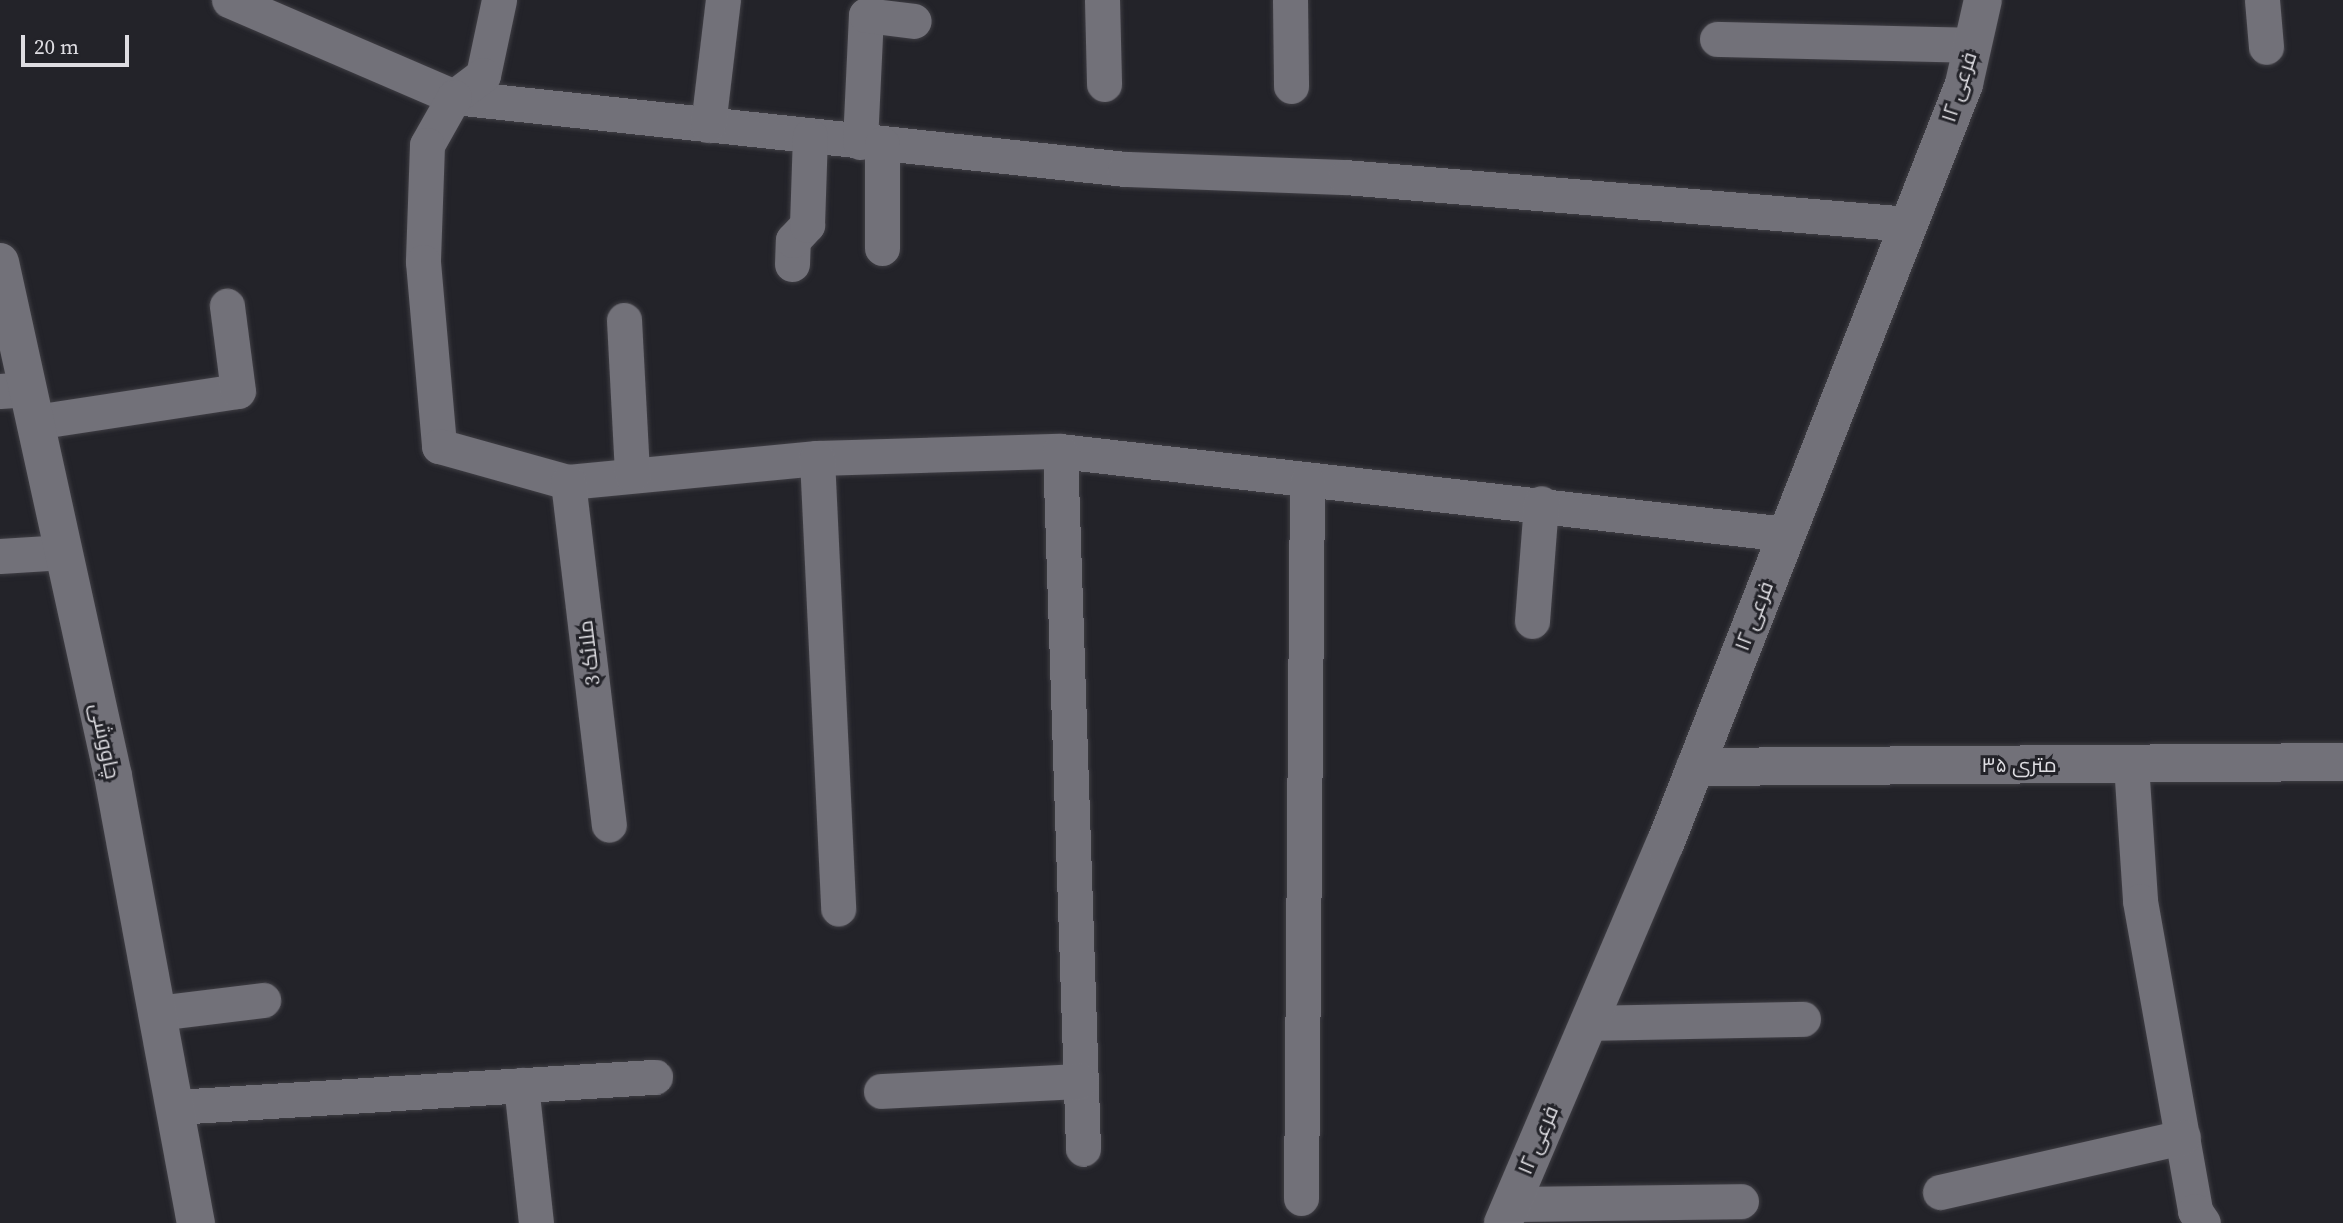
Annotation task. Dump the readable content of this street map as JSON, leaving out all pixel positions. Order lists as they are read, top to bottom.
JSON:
{
  "streets": {
    "street": [
      "فرعی ۱۲",
      "ملائک 3",
      "چاووشی",
      "۳۵ متری"
    ]
  },
  "crossings": [
    ["فرعی ۱۲", "۳۵ متری"]
  ],
  "scale_bar": "20 m"
}
